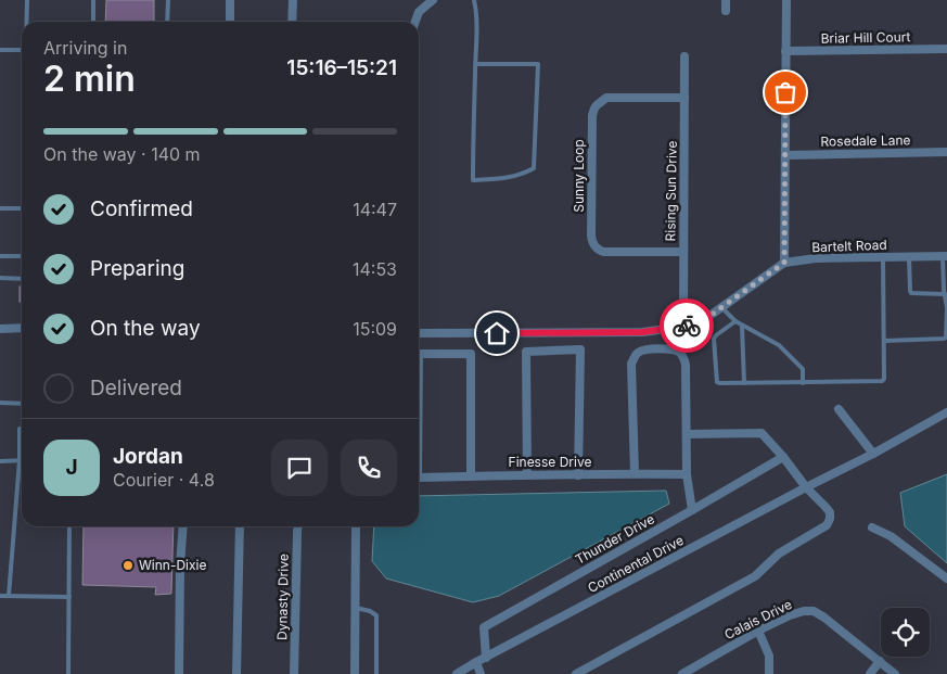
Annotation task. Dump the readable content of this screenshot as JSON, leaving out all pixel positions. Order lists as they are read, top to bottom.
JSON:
{
  "streets": {
    "street": [
      "Briar Hill Court",
      "Rosedale Lane",
      "Sunny Loop",
      "Rising Sun Drive",
      "Bartelt Road",
      "Finesse Drive",
      "Thunder Drive",
      "Continental Drive",
      "Dynasty Drive",
      "Calais Drive"
    ]
  },
  "crossings": [
    ["Sunny Loop", "Rising Sun Drive"],
    ["Rising Sun Drive", "Bartelt Road"],
    ["Thunder Drive", "Continental Drive"]
  ],
  "places": ["Winn-Dixie"],
  "page": {
    "heading": ["2 min", "Arriving in", "15:16–15:21"],
    "panel": ["Jordan", "Courier · 4.8"],
    "bar": "On the way · 140 m",
    "list": [
      ["Confirmed", "14:47"],
      ["Preparing", "14:53"],
      ["On the way", "15:09"],
      "Delivered"
    ],
    "round": "J"
  }
}
